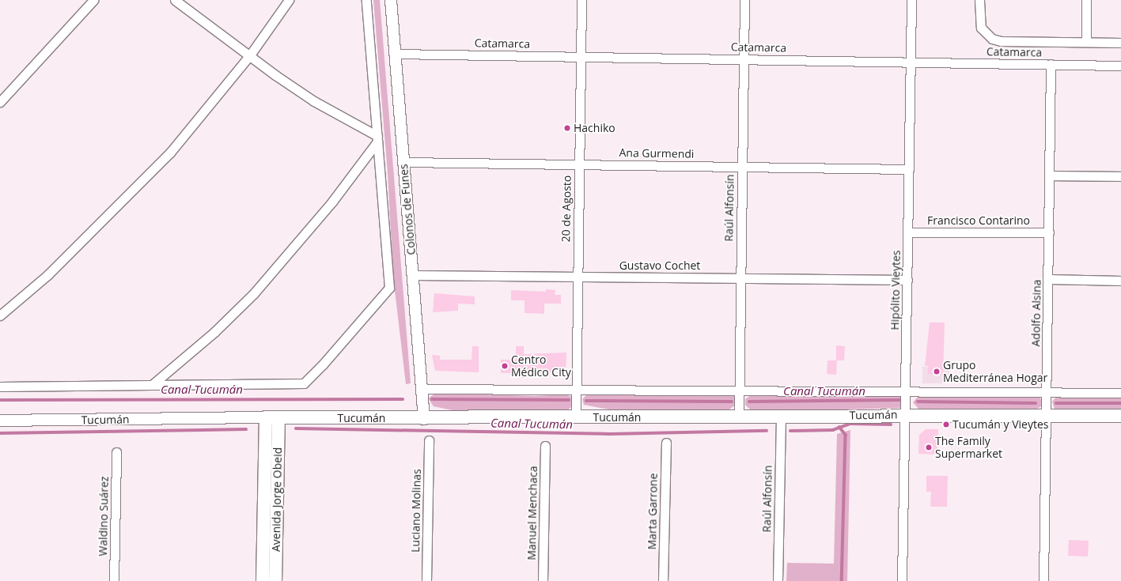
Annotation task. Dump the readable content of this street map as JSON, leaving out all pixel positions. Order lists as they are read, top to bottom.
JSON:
{
  "streets": {
    "main road": ["Tucumán", "Avenida Jorge Obeid"],
    "street": [
      "Catamarca",
      "Ana Gurmendi",
      "Raúl Alfonsín",
      "20 de Agosto",
      "Colonos de Funes",
      "Francisco Contarino",
      "Gustavo Cochet",
      "Hipólito Vieytes",
      "Adolfo Alsina",
      "Luciano Molinas",
      "Marta Garrone",
      "Manuel Menchaca",
      "Waldino Suárez"
    ]
  },
  "crossings": [
    ["Catamarca", "Raúl Alfonsín"],
    ["Catamarca", "20 de Agosto"],
    ["Catamarca", "Colonos de Funes"],
    ["Catamarca", "Hipólito Vieytes"],
    ["Catamarca", "Adolfo Alsina"],
    ["Ana Gurmendi", "Raúl Alfonsín"],
    ["Ana Gurmendi", "20 de Agosto"],
    ["Ana Gurmendi", "Colonos de Funes"],
    ["Ana Gurmendi", "Hipólito Vieytes"],
    ["Raúl Alfonsín", "Gustavo Cochet"],
    ["Raúl Alfonsín", "Tucumán"],
    ["20 de Agosto", "Gustavo Cochet"],
    ["20 de Agosto", "Tucumán"],
    ["Colonos de Funes", "Gustavo Cochet"],
    ["Colonos de Funes", "Tucumán"],
    ["Francisco Contarino", "Hipólito Vieytes"],
    ["Francisco Contarino", "Adolfo Alsina"],
    ["Gustavo Cochet", "Hipólito Vieytes"],
    ["Hipólito Vieytes", "Tucumán"],
    ["Adolfo Alsina", "Tucumán"],
    ["Tucumán", "Avenida Jorge Obeid"]
  ],
  "water": ["Canal Tucumán"],
  "places": [
    "Hachiko",
    "Centro Médico City",
    "Grupo Mediterránea Hogar",
    "Tucumán y Vieytes",
    "The Family Supermarket"
  ]
}
